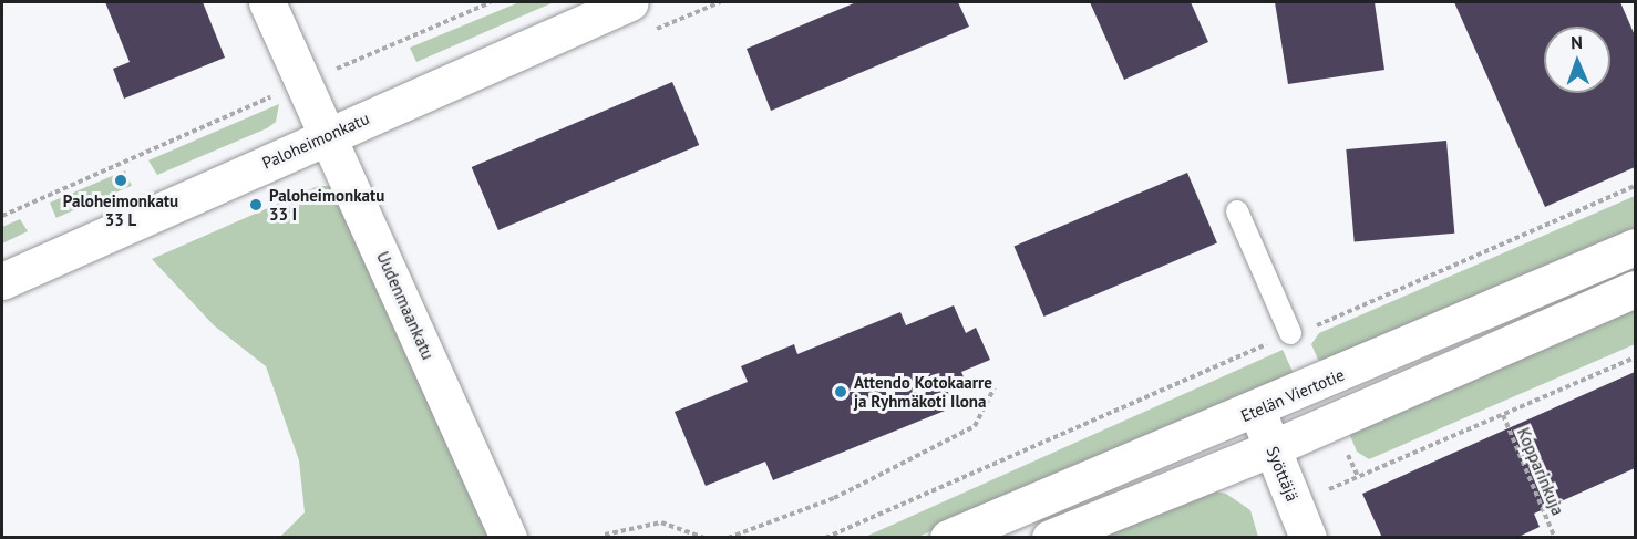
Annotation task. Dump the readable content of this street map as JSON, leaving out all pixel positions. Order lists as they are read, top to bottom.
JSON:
{
  "streets": {
    "street": [
      "Paloheimonkatu",
      "Uudenmaankatu",
      "Etelän Viertotie",
      "Syöttäjä"
    ],
    "path": ["Kopparinkuja"]
  },
  "crossings": [
    ["Paloheimonkatu", "Uudenmaankatu"],
    ["Etelän Viertotie", "Syöttäjä"]
  ],
  "places": ["Paloheimonkatu 33 L", "Paloheimonkatu 33 I", "Attendo Kotokaarre ja Ryhmäkoti Ilona"],
  "north": "top"
}
